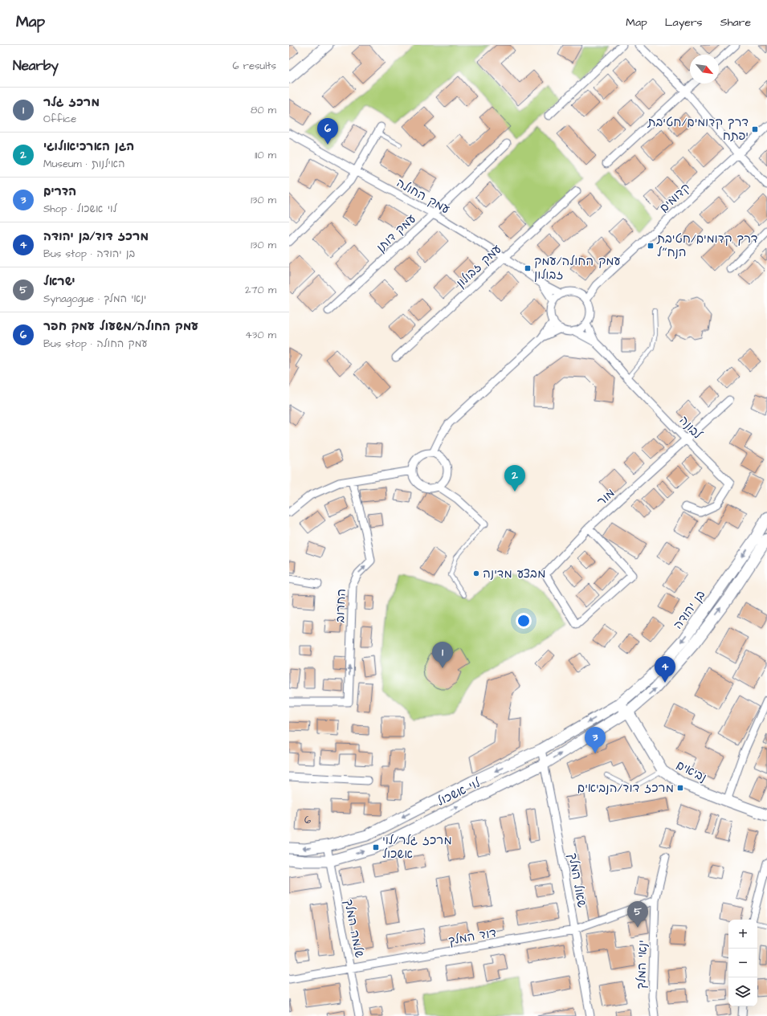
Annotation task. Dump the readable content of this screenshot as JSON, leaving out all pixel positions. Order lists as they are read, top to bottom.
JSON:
{
  "streets": {
    "street": [
      "עמק החולה",
      "קדומים",
      "עמק דותן",
      "עמק זבולון",
      "לבונה",
      "מור",
      "החרוב",
      "בן יהודה",
      "נביאים",
      "לוי אשכול",
      "שאול המלך",
      "שלמה המלך",
      "דוד המלך",
      "ינאי המלך"
    ]
  },
  "crossings": [
    ["עמק החולה", "קדומים"],
    ["עמק החולה", "עמק דותן"],
    ["עמק החולה", "עמק זבולון"],
    ["עמק החולה", "לבונה"],
    ["קדומים", "לבונה"],
    ["לבונה", "מור"],
    ["בן יהודה", "נביאים"],
    ["בן יהודה", "לוי אשכול"],
    ["נביאים", "לוי אשכול"],
    ["לוי אשכול", "שאול המלך"],
    ["לוי אשכול", "שלמה המלך"],
    ["שאול המלך", "דוד המלך"],
    ["שלמה המלך", "דוד המלך"],
    ["דוד המלך", "ינאי המלך"]
  ],
  "places": {
    "transit": [
      "דרך קדומים/חטיבת יפתח",
      "דרך קדומים/חטיבת הנח״ל",
      "עמק החולה/עמק זבולון",
      "מרכז דוד/הנביאים",
      "מרכז גלר/לוי אשכול"
    ],
    "other": ["מבצע מדינה"]
  },
  "house_numbers": ["6"],
  "north": "bottom right",
  "page": {
    "header": "Map",
    "nav": ["Map", "Layers", "Share"],
    "heading": ["Nearby", "6 results"],
    "list": [
      {
        "mark": "1",
        "name": "מרכז גלר",
        "note": "Office",
        "value": "80 m"
      },
      {
        "mark": "2",
        "name": "הגן הארכיאולוגי",
        "note": "Museum · האילנות",
        "value": "110 m"
      },
      {
        "mark": "3",
        "name": "הדרים",
        "note": "Shop · לוי אשכול",
        "value": "130 m"
      },
      {
        "mark": "4",
        "name": "מרכז דוד/בן יהודה",
        "note": "Bus stop · בן יהודה",
        "value": "130 m"
      },
      {
        "mark": "5",
        "name": "ישראל",
        "note": "Synagogue · ינאי המלך",
        "value": "270 m"
      },
      {
        "mark": "6",
        "name": "עמק החולה/משעול עמק חפר",
        "note": "Bus stop · עמק החולה",
        "value": "430 m"
      }
    ],
    "pins": [
      "6",
      "2",
      "1",
      "4",
      "3",
      "5"
    ],
    "map_buttons": ["+", "−"]
  }
}
